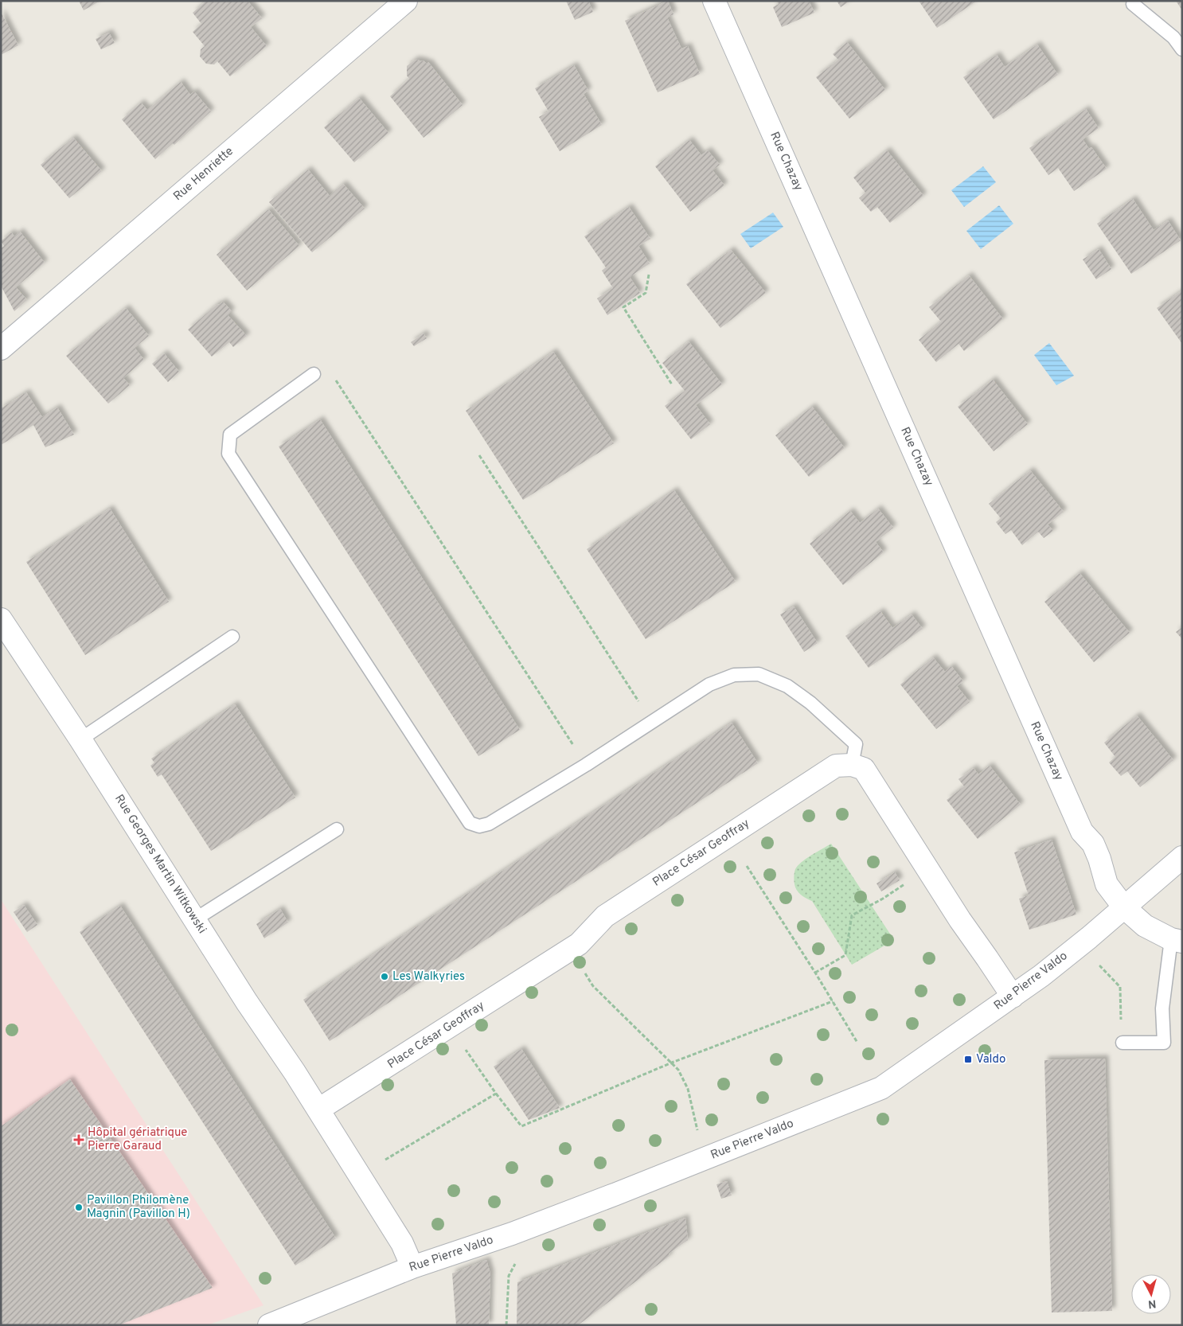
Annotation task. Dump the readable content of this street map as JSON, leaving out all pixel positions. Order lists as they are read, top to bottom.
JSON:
{
  "streets": {
    "street": [
      "Rue Chazay",
      "Rue Henriette",
      "Place César Geoffray",
      "Rue Georges Martin Witkowski",
      "Rue Pierre Valdo"
    ]
  },
  "crossings": [
    ["Rue Chazay", "Rue Pierre Valdo"],
    ["Place César Geoffray", "Rue Georges Martin Witkowski"],
    ["Rue Georges Martin Witkowski", "Rue Pierre Valdo"]
  ],
  "places": {
    "other": ["Les Walkyries", "Pavillon Philomène Magnin (Pavillon H)"],
    "transit": ["Valdo"],
    "health": ["Hôpital gériatrique Pierre Garaud"]
  },
  "north": "bottom"
}
